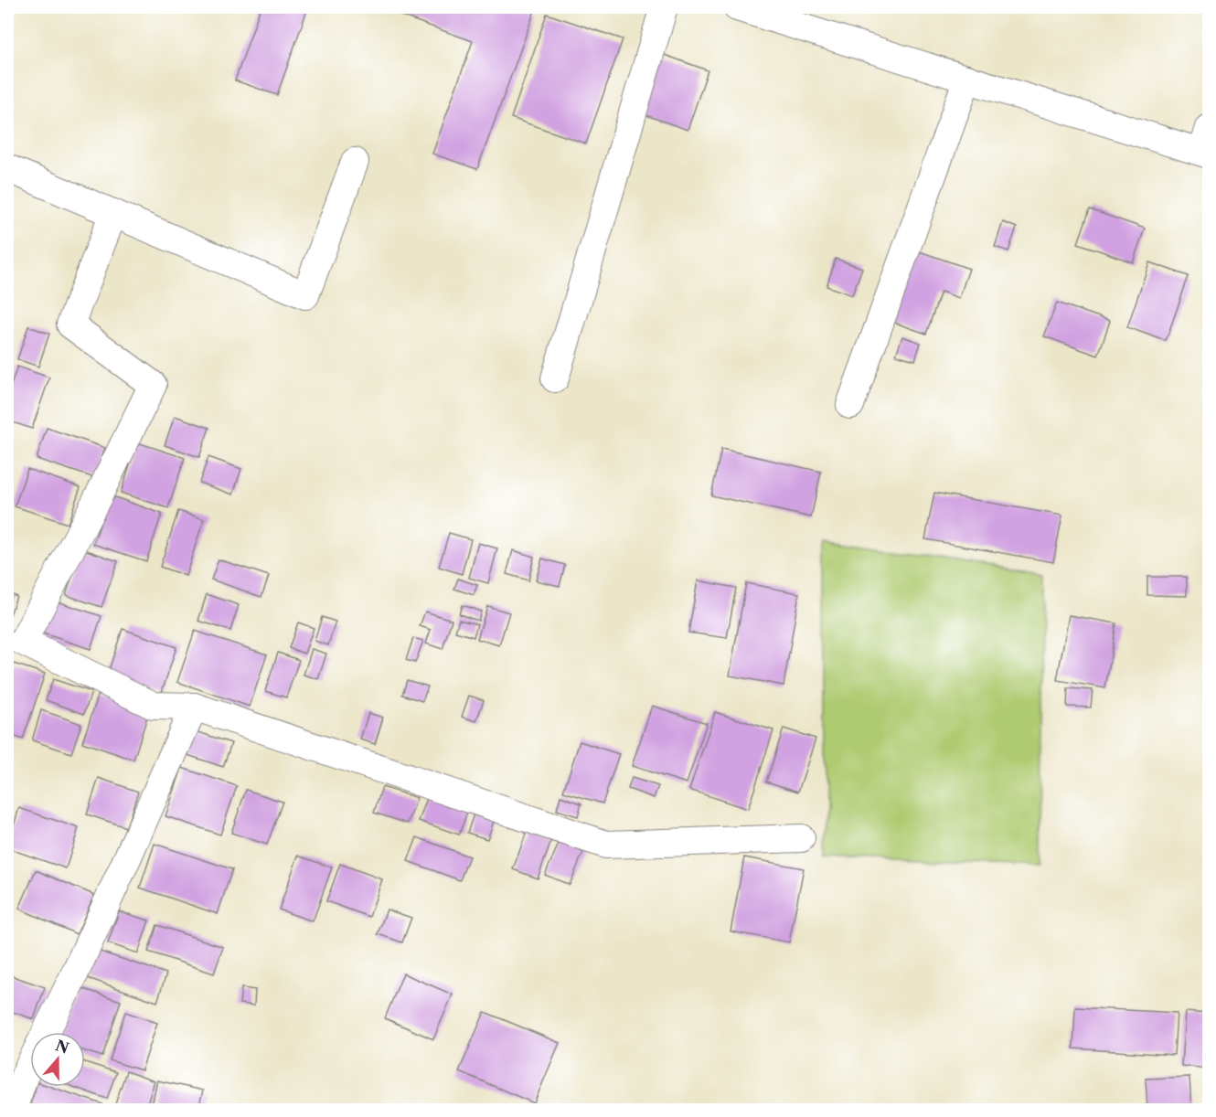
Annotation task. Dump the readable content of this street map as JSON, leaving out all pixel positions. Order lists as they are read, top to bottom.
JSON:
{
  "north": "top"
}
